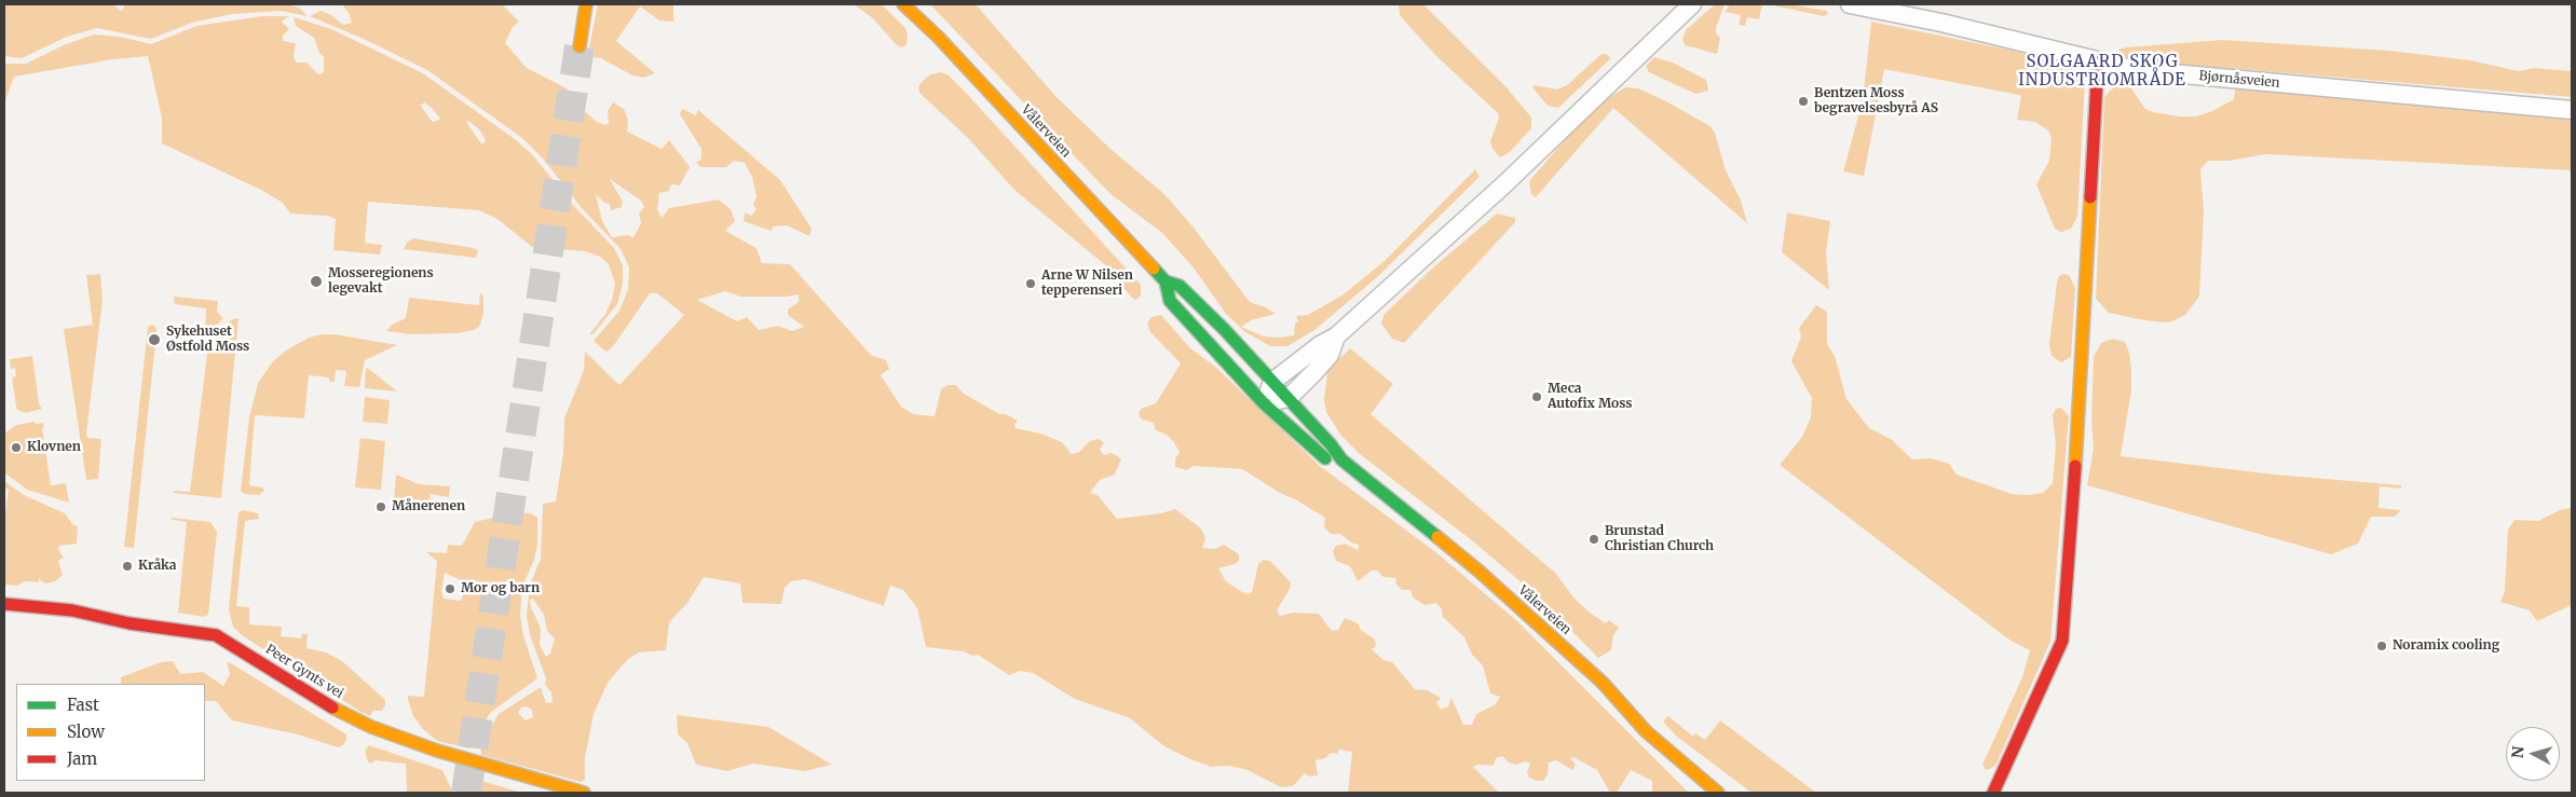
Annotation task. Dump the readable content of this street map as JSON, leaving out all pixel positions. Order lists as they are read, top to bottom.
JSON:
{
  "streets": {
    "main road": ["Vålerveien", "Peer Gynts vei"],
    "street": ["Bjørnåsveien"]
  },
  "districts": ["SOLGAARD SKOG INDUSTRIOMRÅDE"],
  "places": [
    "Bentzen Moss begravelsesbyrå AS",
    "Mosseregionens legevakt",
    "Arne W Nilsen tepperenseri",
    "Sykehuset Østfold Moss",
    "Meca Autofix Moss",
    "Klovnen",
    "Månerenen",
    "Brunstad Christian Church",
    "Kråka",
    "Mor og barn",
    "Noramix cooling"
  ],
  "legend": ["Fast", "Slow", "Jam"],
  "north": "left"
}
